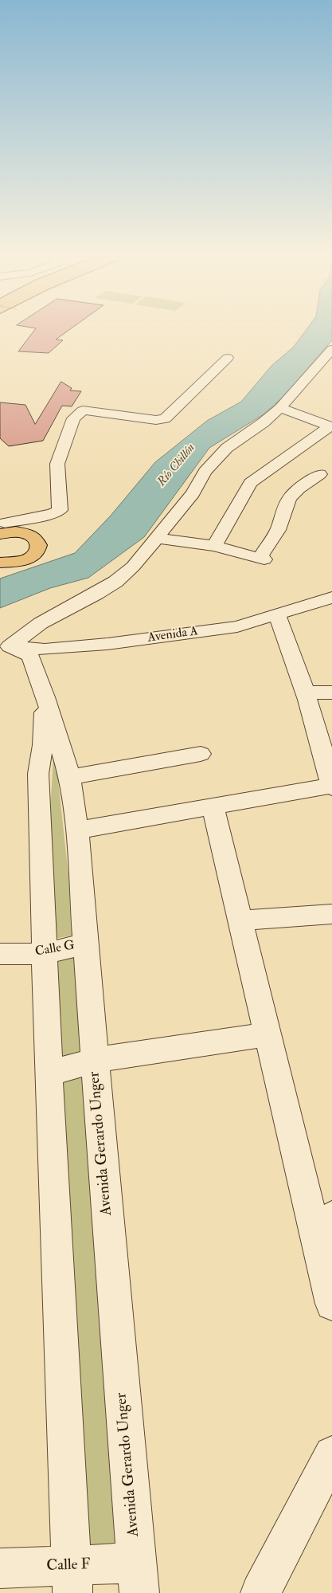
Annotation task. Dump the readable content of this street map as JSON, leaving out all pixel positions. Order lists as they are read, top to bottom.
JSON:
{
  "streets": {
    "street": [
      "Avenida A",
      "Calle G",
      "Avenida Gerardo Unger",
      "Calle F"
    ]
  },
  "crossings": [
    ["Avenida A", "Avenida Gerardo Unger"],
    ["Calle G", "Avenida Gerardo Unger"],
    ["Avenida Gerardo Unger", "Calle F"]
  ],
  "water": ["Río Chillón"]
}
